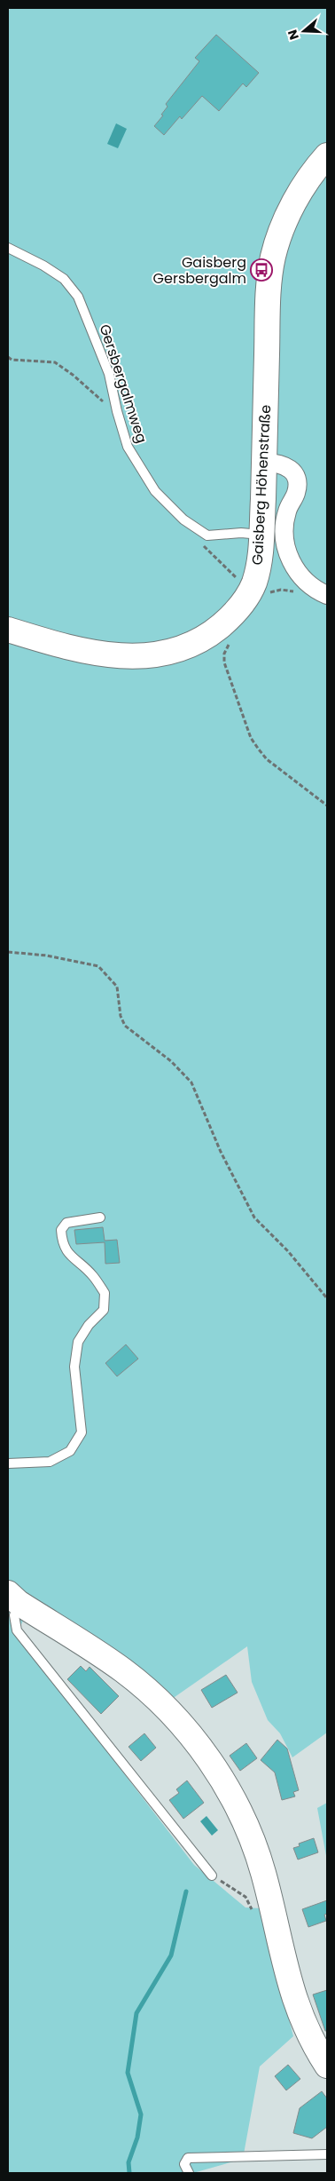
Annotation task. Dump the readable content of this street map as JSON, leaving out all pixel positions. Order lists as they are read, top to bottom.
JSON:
{
  "streets": {
    "main road": ["Gaisberg Höhenstraße"],
    "lane": ["Gersbergalmweg"]
  },
  "crossings": [
    ["Gersbergalmweg", "Gaisberg Höhenstraße"]
  ],
  "places": {
    "bus stop": ["Gaisberg Gersbergalm"]
  },
  "north": "left"
}
